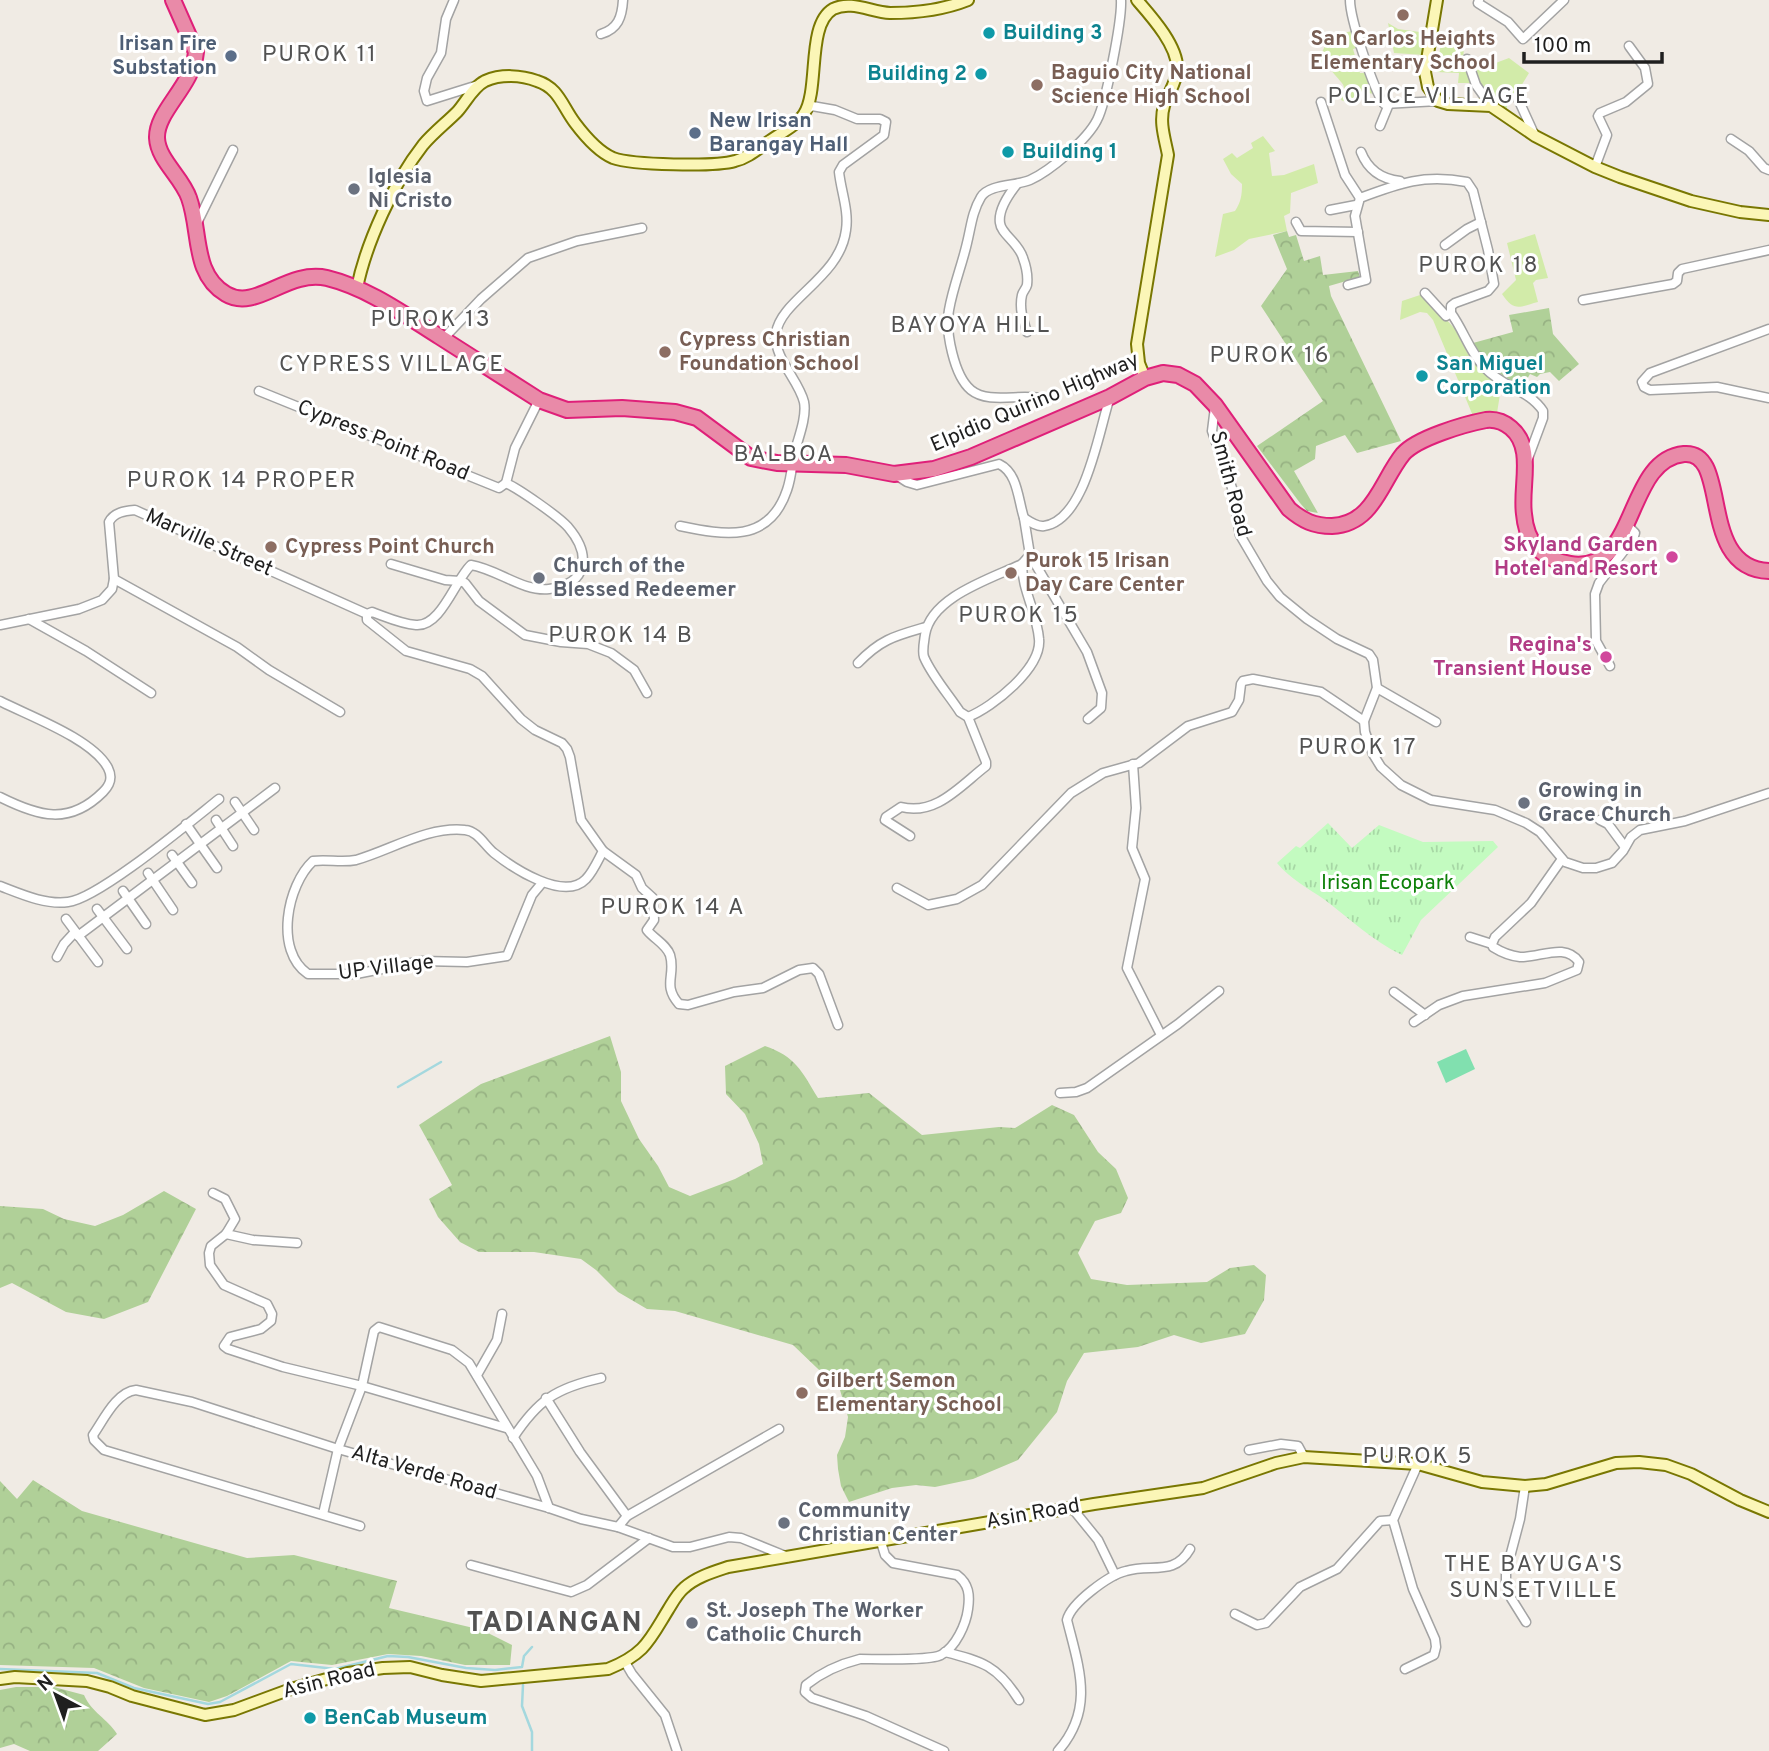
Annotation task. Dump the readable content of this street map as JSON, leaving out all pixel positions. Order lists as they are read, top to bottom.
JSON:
{
  "streets": {
    "highway": ["Elpidio Quirino Highway"],
    "main road": ["Asin Road"],
    "street": [
      "Cypress Point Road",
      "Smith Road",
      "Marville Street",
      "UP Village",
      "Alta Verde Road"
    ]
  },
  "crossings": [
    ["Elpidio Quirino Highway", "Smith Road"],
    ["Alta Verde Road", "Asin Road"]
  ],
  "districts": [
    "PUROK 11",
    "POLICE VILLAGE",
    "PUROK 18",
    "PUROK 13",
    "BAYOYA HILL",
    "PUROK 16",
    "CYPRESS VILLAGE",
    "BALBOA",
    "PUROK 14 PROPER",
    "PUROK 15",
    "PUROK 14 B",
    "PUROK 17",
    "PUROK 14 A",
    "PUROK 5",
    "THE BAYUGA'S SUNSETVILLE",
    "TADIANGAN"
  ],
  "parks": ["Irisan Ecopark"],
  "places": [
    "San Carlos Heights Elementary School",
    "Building 3",
    "Irisan Fire Substation",
    "Building 2",
    "Baguio City National Science High School",
    "New Irisan Barangay Hall",
    "Building 1",
    "Iglesia Ni Cristo",
    "Cypress Christian Foundation School",
    "San Miguel Corporation",
    "Cypress Point Church",
    "Skyland Garden Hotel and Resort",
    "Purok 15 Irisan Day Care Center",
    "Church of the Blessed Redeemer",
    "Regina's Transient House",
    "Growing in Grace Church",
    "Gilbert Semon Elementary School",
    "Community Christian Center",
    "St. Joseph The Worker Catholic Church",
    "BenCab Museum"
  ],
  "scale_bar": "100 m",
  "north": "top left"
}
